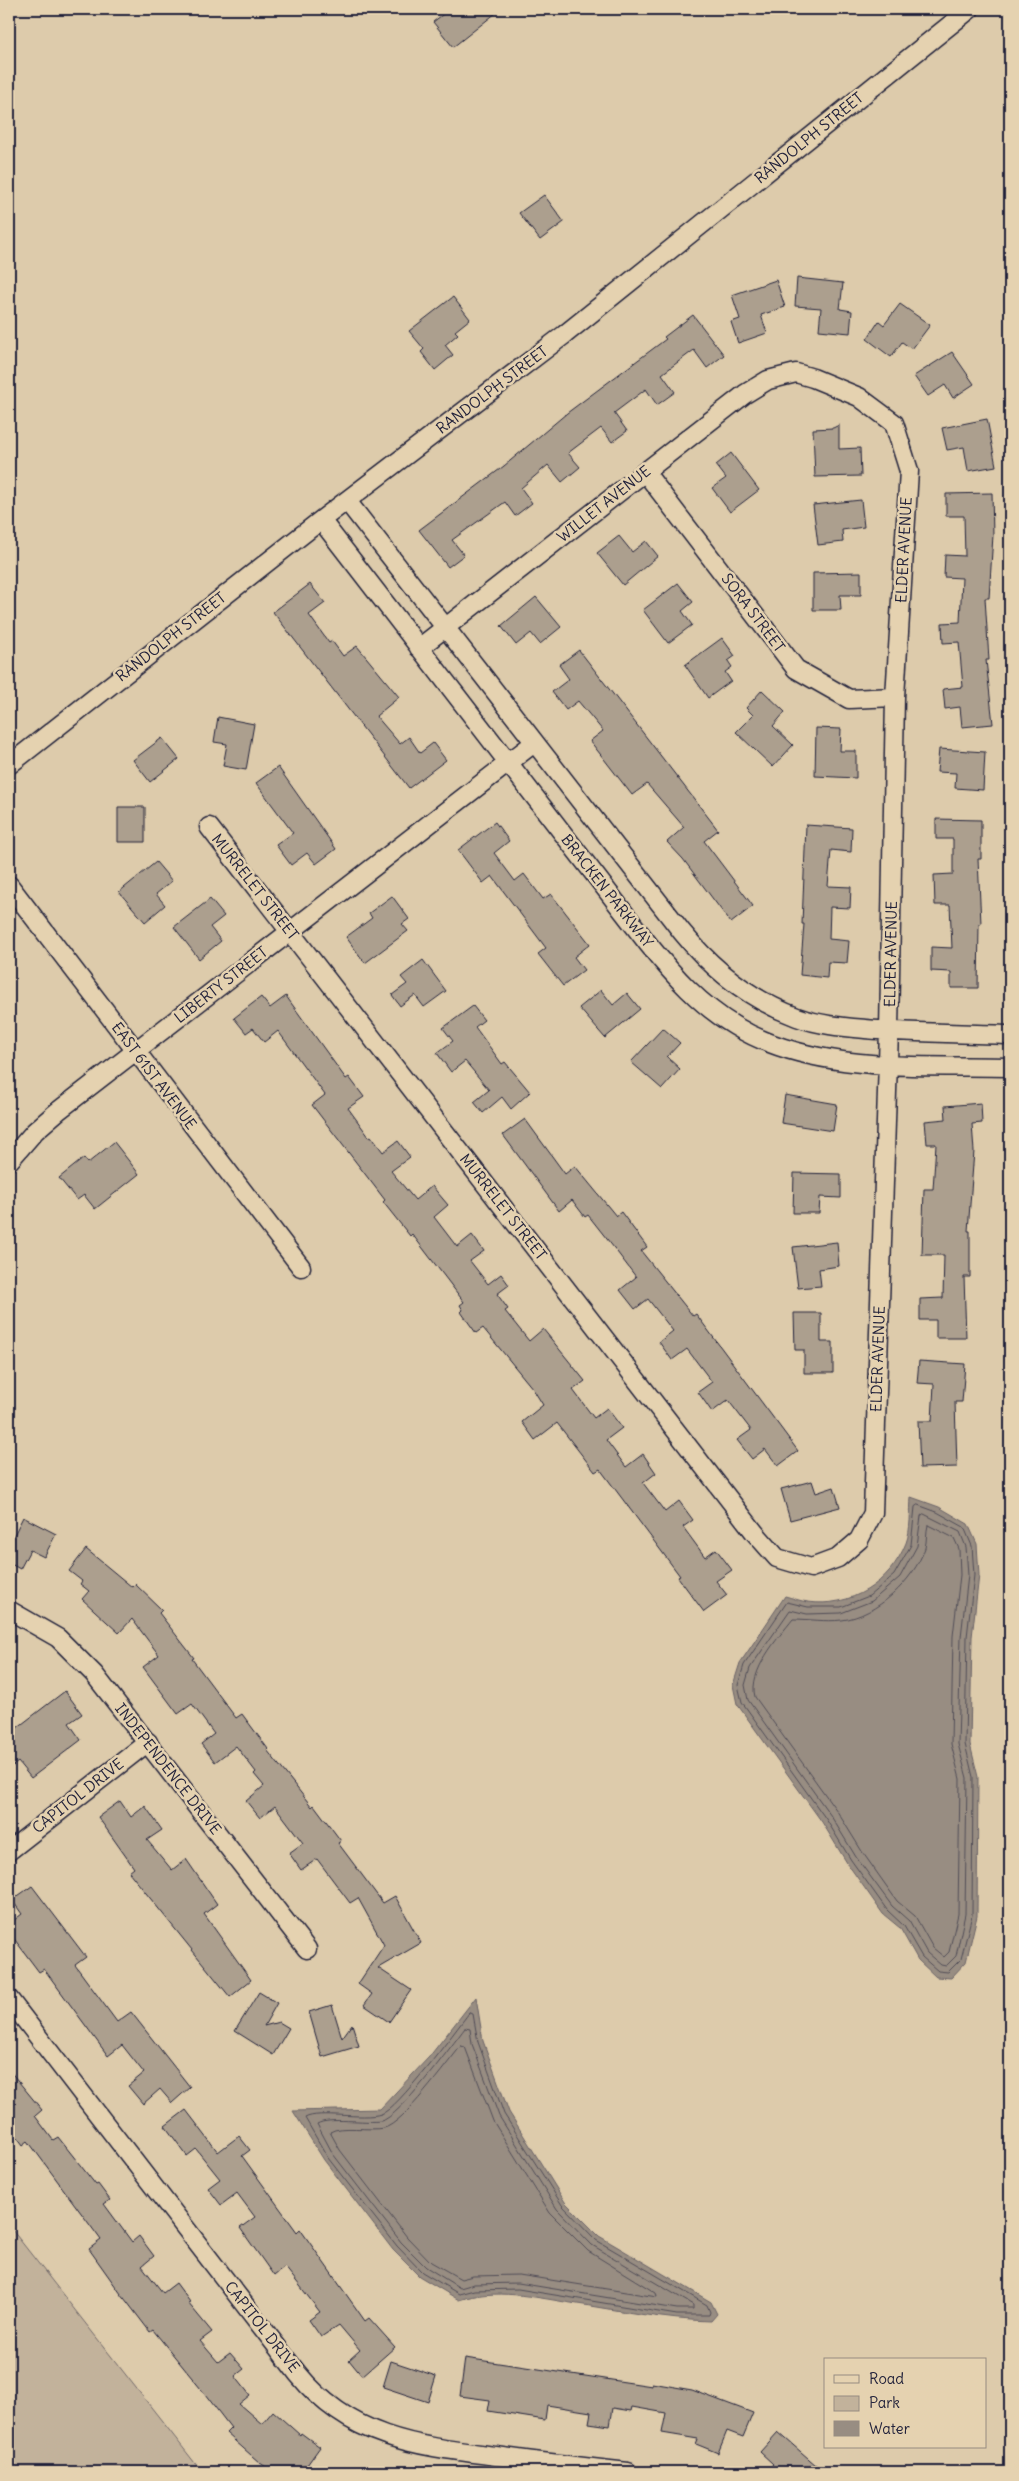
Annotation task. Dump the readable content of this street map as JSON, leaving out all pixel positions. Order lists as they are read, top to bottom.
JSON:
{
  "streets": {
    "street": [
      "RANDOLPH STREET",
      "WILLET AVENUE",
      "ELDER AVENUE",
      "SORA STREET",
      "MURRELET STREET",
      "BRACKEN PARKWAY",
      "LIBERTY STREET",
      "EAST 61ST AVENUE",
      "INDEPENDENCE DRIVE",
      "CAPITOL DRIVE"
    ]
  },
  "crossings": [
    ["RANDOLPH STREET", "BRACKEN PARKWAY"],
    ["WILLET AVENUE", "ELDER AVENUE"],
    ["WILLET AVENUE", "SORA STREET"],
    ["WILLET AVENUE", "BRACKEN PARKWAY"],
    ["ELDER AVENUE", "SORA STREET"],
    ["ELDER AVENUE", "MURRELET STREET"],
    ["ELDER AVENUE", "BRACKEN PARKWAY"],
    ["MURRELET STREET", "LIBERTY STREET"],
    ["BRACKEN PARKWAY", "LIBERTY STREET"],
    ["LIBERTY STREET", "EAST 61ST AVENUE"],
    ["INDEPENDENCE DRIVE", "CAPITOL DRIVE"]
  ],
  "legend": ["Road", "Park", "Water"]
}
